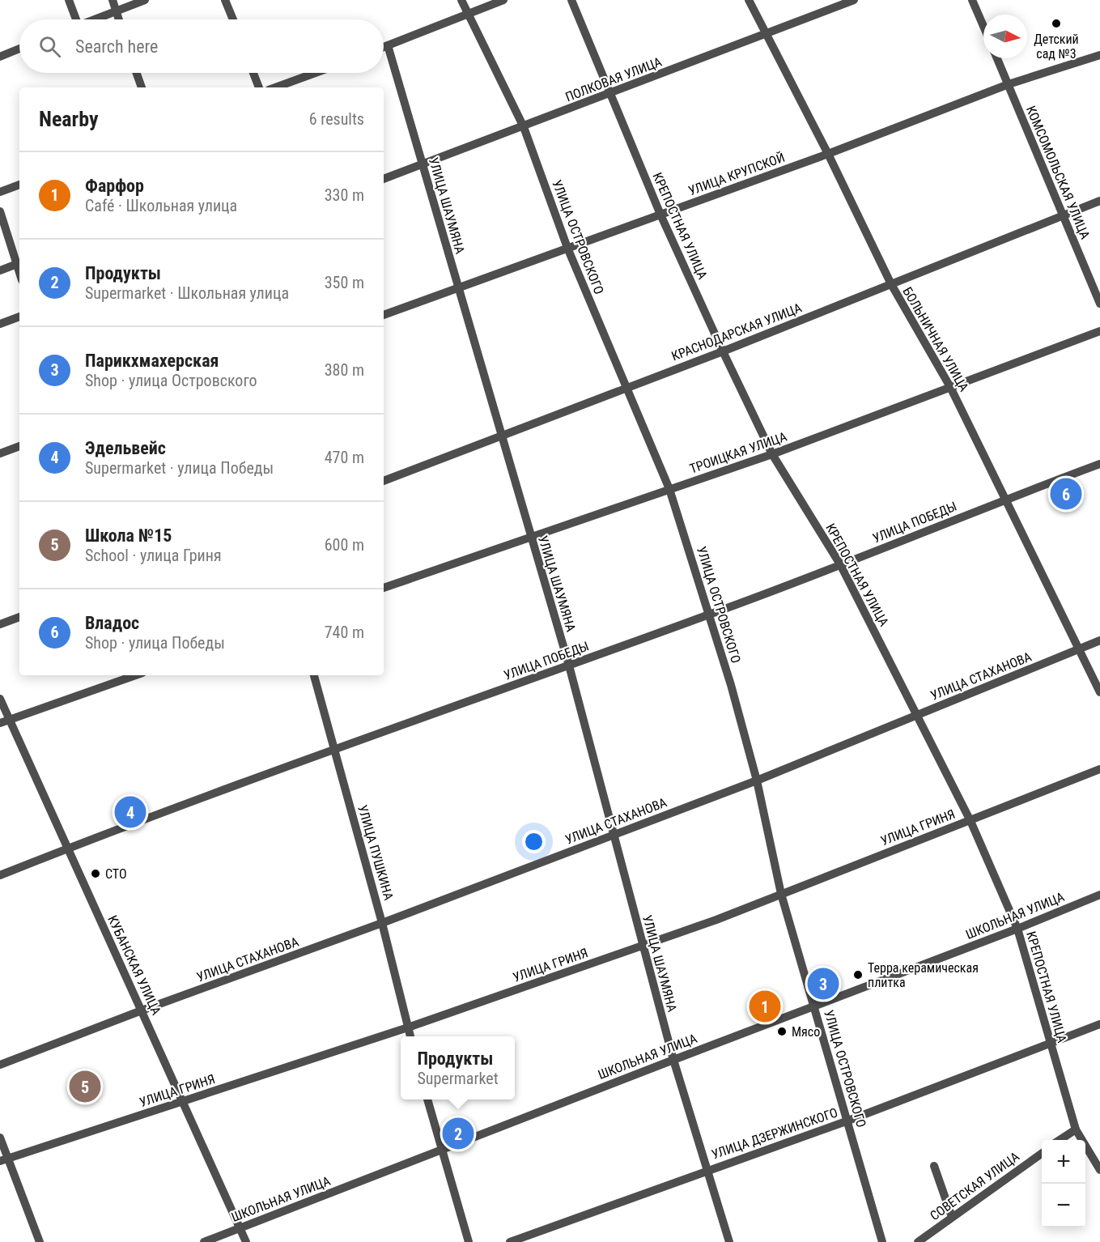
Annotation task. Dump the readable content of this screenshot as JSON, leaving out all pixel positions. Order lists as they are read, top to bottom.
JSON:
{
  "streets": {
    "street": [
      "ПОЛКОВАЯ УЛИЦА",
      "КОМСОМОЛЬСКАЯ УЛИЦА",
      "УЛИЦА КРУПСКОЙ",
      "УЛИЦА ШАУМЯНА",
      "КРЕПОСТНАЯ УЛИЦА",
      "УЛИЦА ОСТРОВСКОГО",
      "КРАСНОДАРСКАЯ УЛИЦА",
      "БОЛЬНИЧНАЯ УЛИЦА",
      "ТРОИЦКАЯ УЛИЦА",
      "УЛИЦА ПОБЕДЫ",
      "УЛИЦА СТАХАНОВА",
      "УЛИЦА ГРИНЯ",
      "УЛИЦА ПУШКИНА",
      "ШКОЛЬНАЯ УЛИЦА",
      "КУБАНСКАЯ УЛИЦА",
      "УЛИЦА ДЗЕРЖИНСКОГО",
      "СОВЕТСКАЯ УЛИЦА"
    ]
  },
  "crossings": [
    ["ПОЛКОВАЯ УЛИЦА", "УЛИЦА ШАУМЯНА"],
    ["ПОЛКОВАЯ УЛИЦА", "КРЕПОСТНАЯ УЛИЦА"],
    ["ПОЛКОВАЯ УЛИЦА", "УЛИЦА ОСТРОВСКОГО"],
    ["ПОЛКОВАЯ УЛИЦА", "БОЛЬНИЧНАЯ УЛИЦА"],
    ["КОМСОМОЛЬСКАЯ УЛИЦА", "УЛИЦА КРУПСКОЙ"],
    ["КОМСОМОЛЬСКАЯ УЛИЦА", "КРАСНОДАРСКАЯ УЛИЦА"],
    ["УЛИЦА КРУПСКОЙ", "УЛИЦА ШАУМЯНА"],
    ["УЛИЦА КРУПСКОЙ", "КРЕПОСТНАЯ УЛИЦА"],
    ["УЛИЦА КРУПСКОЙ", "УЛИЦА ОСТРОВСКОГО"],
    ["УЛИЦА КРУПСКОЙ", "БОЛЬНИЧНАЯ УЛИЦА"],
    ["УЛИЦА ШАУМЯНА", "КРАСНОДАРСКАЯ УЛИЦА"],
    ["УЛИЦА ШАУМЯНА", "ТРОИЦКАЯ УЛИЦА"],
    ["УЛИЦА ШАУМЯНА", "УЛИЦА ПОБЕДЫ"],
    ["УЛИЦА ШАУМЯНА", "УЛИЦА СТАХАНОВА"],
    ["УЛИЦА ШАУМЯНА", "УЛИЦА ГРИНЯ"],
    ["УЛИЦА ШАУМЯНА", "ШКОЛЬНАЯ УЛИЦА"],
    ["УЛИЦА ШАУМЯНА", "УЛИЦА ДЗЕРЖИНСКОГО"],
    ["КРЕПОСТНАЯ УЛИЦА", "КРАСНОДАРСКАЯ УЛИЦА"],
    ["КРЕПОСТНАЯ УЛИЦА", "ТРОИЦКАЯ УЛИЦА"],
    ["КРЕПОСТНАЯ УЛИЦА", "УЛИЦА ПОБЕДЫ"],
    ["КРЕПОСТНАЯ УЛИЦА", "УЛИЦА СТАХАНОВА"],
    ["КРЕПОСТНАЯ УЛИЦА", "УЛИЦА ГРИНЯ"],
    ["КРЕПОСТНАЯ УЛИЦА", "ШКОЛЬНАЯ УЛИЦА"],
    ["КРЕПОСТНАЯ УЛИЦА", "УЛИЦА ДЗЕРЖИНСКОГО"],
    ["УЛИЦА ОСТРОВСКОГО", "КРАСНОДАРСКАЯ УЛИЦА"],
    ["УЛИЦА ОСТРОВСКОГО", "ТРОИЦКАЯ УЛИЦА"],
    ["УЛИЦА ОСТРОВСКОГО", "УЛИЦА ПОБЕДЫ"],
    ["УЛИЦА ОСТРОВСКОГО", "УЛИЦА СТАХАНОВА"],
    ["УЛИЦА ОСТРОВСКОГО", "УЛИЦА ГРИНЯ"],
    ["УЛИЦА ОСТРОВСКОГО", "ШКОЛЬНАЯ УЛИЦА"],
    ["УЛИЦА ОСТРОВСКОГО", "УЛИЦА ДЗЕРЖИНСКОГО"],
    ["КРАСНОДАРСКАЯ УЛИЦА", "БОЛЬНИЧНАЯ УЛИЦА"],
    ["БОЛЬНИЧНАЯ УЛИЦА", "ТРОИЦКАЯ УЛИЦА"],
    ["БОЛЬНИЧНАЯ УЛИЦА", "УЛИЦА ПОБЕДЫ"],
    ["БОЛЬНИЧНАЯ УЛИЦА", "УЛИЦА СТАХАНОВА"],
    ["УЛИЦА ПОБЕДЫ", "УЛИЦА ПУШКИНА"],
    ["УЛИЦА ПОБЕДЫ", "КУБАНСКАЯ УЛИЦА"],
    ["УЛИЦА СТАХАНОВА", "УЛИЦА ПУШКИНА"],
    ["УЛИЦА СТАХАНОВА", "КУБАНСКАЯ УЛИЦА"],
    ["УЛИЦА ГРИНЯ", "УЛИЦА ПУШКИНА"],
    ["УЛИЦА ГРИНЯ", "КУБАНСКАЯ УЛИЦА"],
    ["ШКОЛЬНАЯ УЛИЦА", "КУБАНСКАЯ УЛИЦА"]
  ],
  "places": [
    "Детский сад №3",
    "СТО",
    "Терра керамическая плитка",
    "Мясо"
  ],
  "north": "right",
  "page": {
    "search": "Search here",
    "heading": ["Nearby", "6 results"],
    "list": [
      {
        "mark": "1",
        "name": "Фарфор",
        "note": "Café · Школьная улица",
        "value": "330 m"
      },
      {
        "mark": "2",
        "name": "Продукты",
        "note": "Supermarket · Школьная улица",
        "value": "350 m"
      },
      {
        "mark": "3",
        "name": "Парикхмахерская",
        "note": "Shop · улица Островского",
        "value": "380 m"
      },
      {
        "mark": "4",
        "name": "Эдельвейс",
        "note": "Supermarket · улица Победы",
        "value": "470 m"
      },
      {
        "mark": "5",
        "name": "Школа №15",
        "note": "School · улица Гриня",
        "value": "600 m"
      },
      {
        "mark": "6",
        "name": "Владос",
        "note": "Shop · улица Победы",
        "value": "740 m"
      }
    ],
    "pins": [
      "6",
      "4",
      "3",
      "1",
      "5",
      "2"
    ],
    "popup": ["Продукты", "Supermarket"],
    "map_buttons": ["+", "−"]
  }
}
